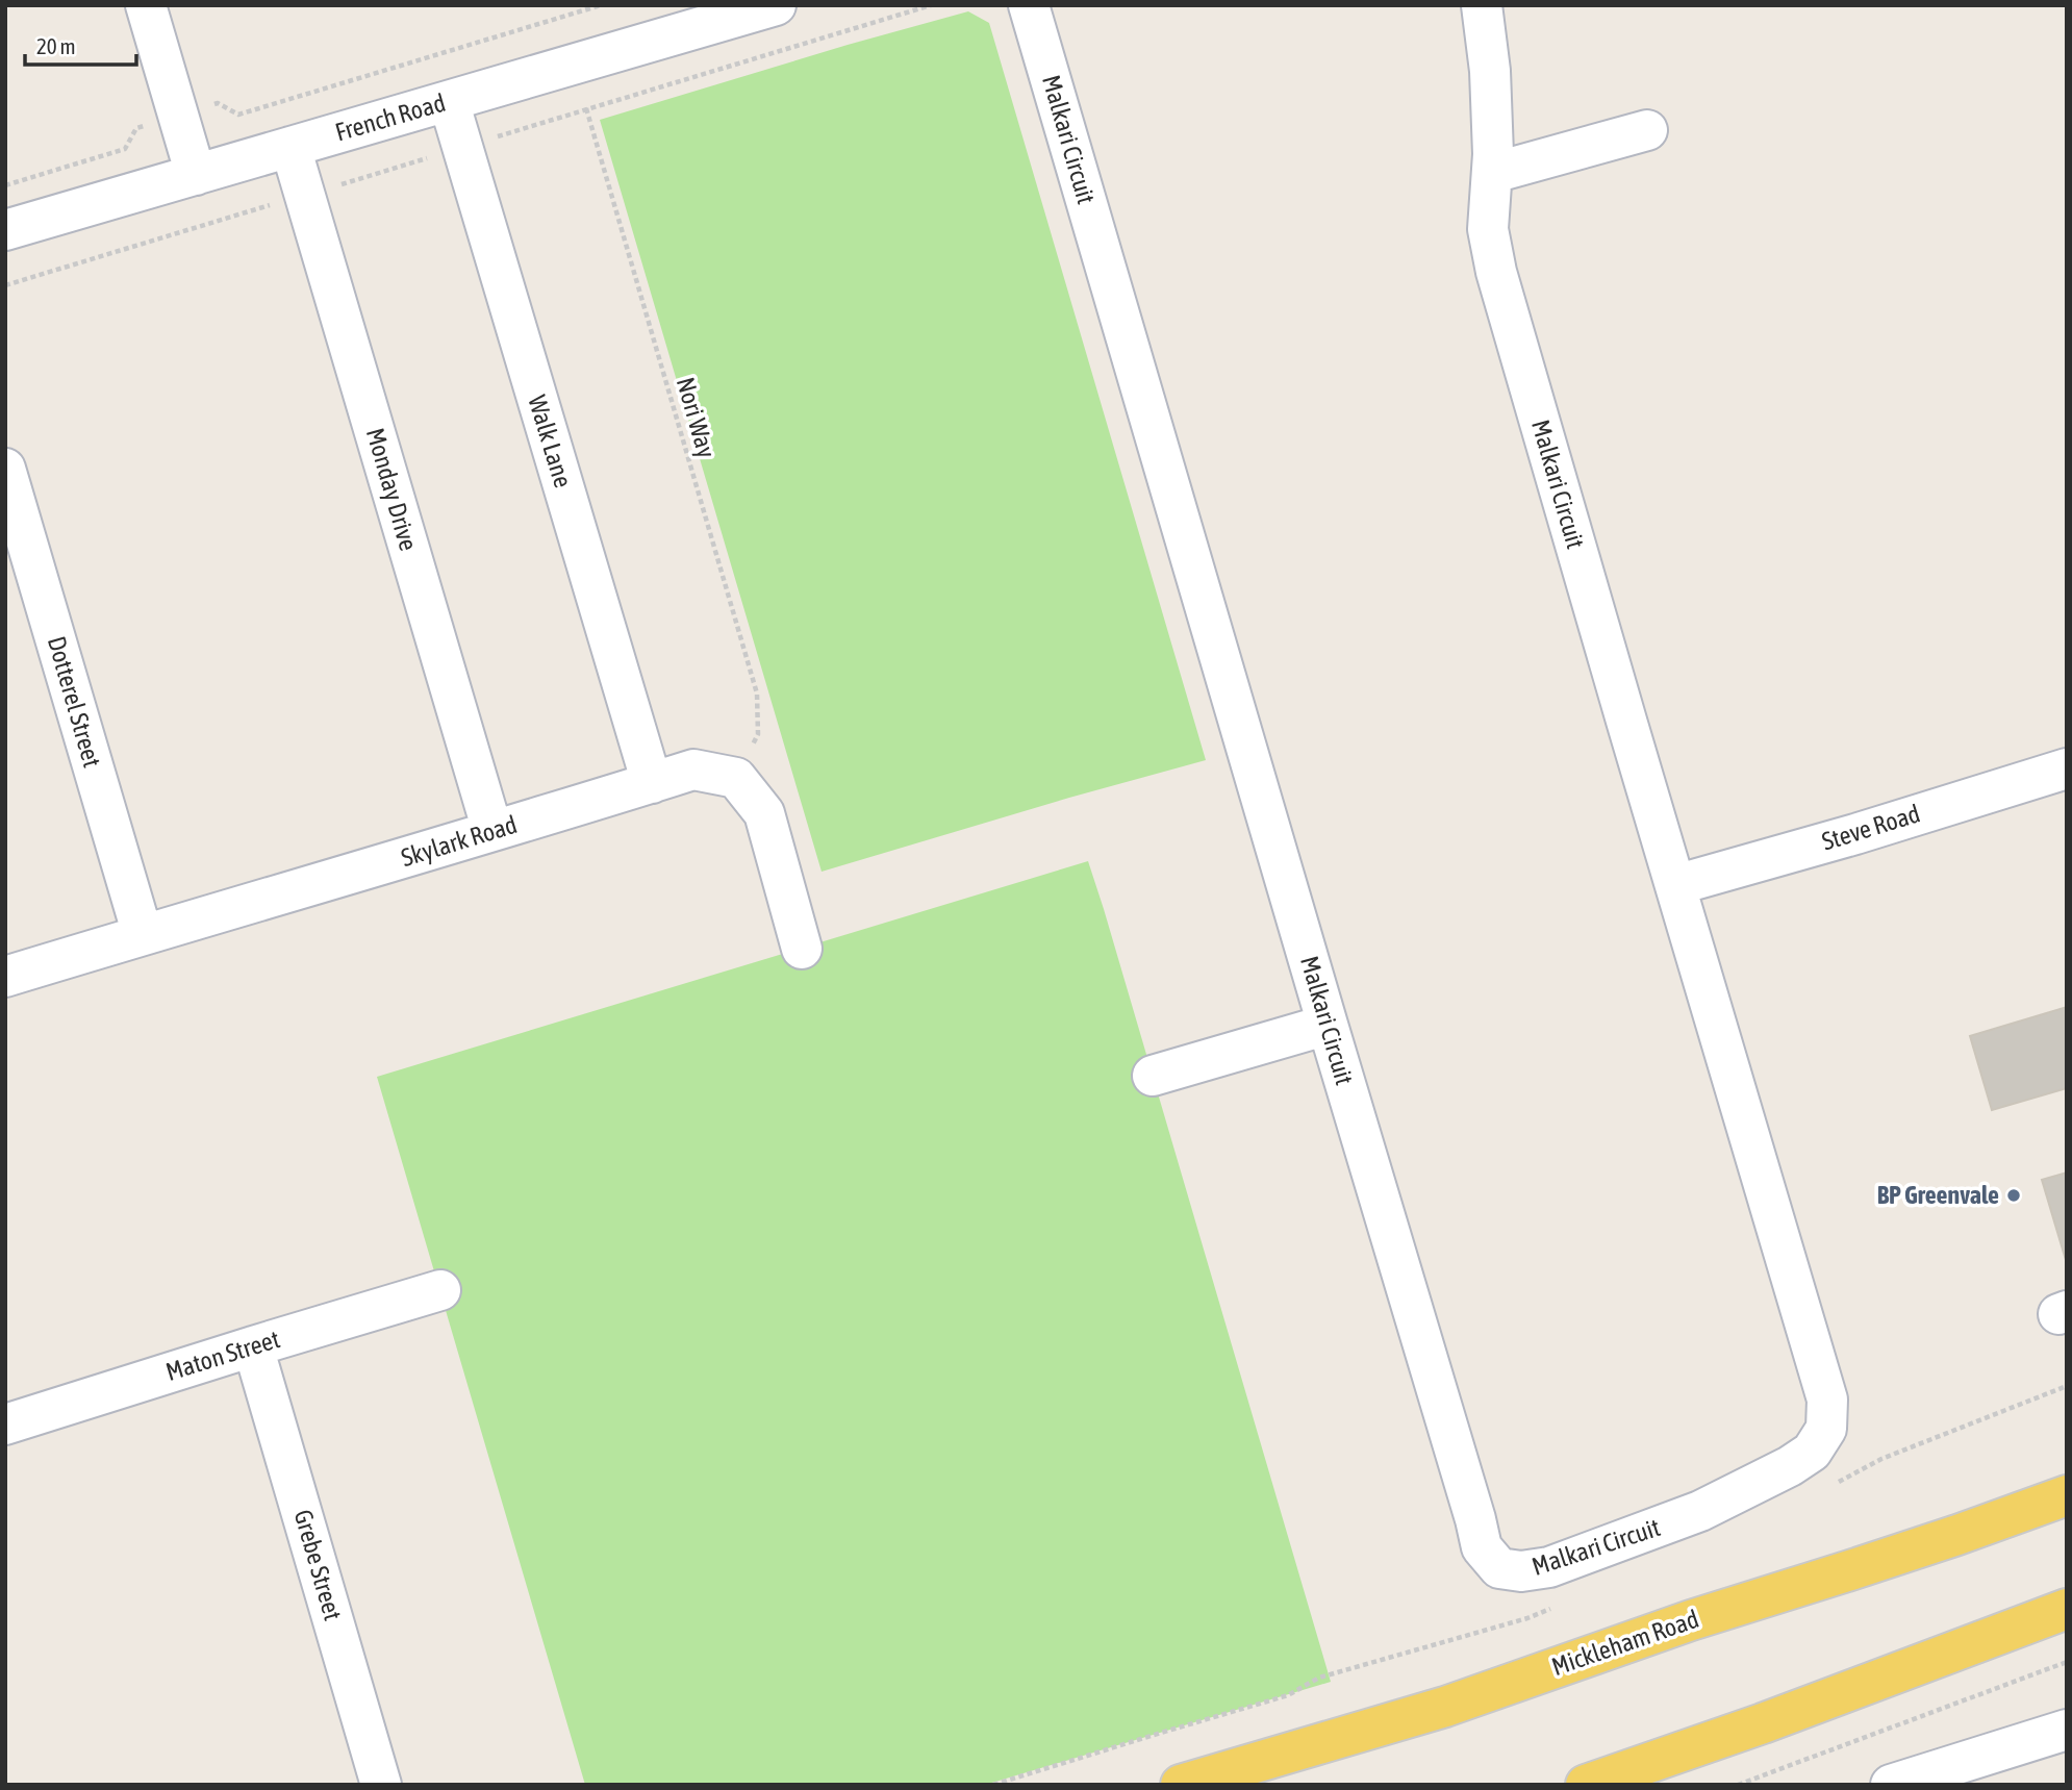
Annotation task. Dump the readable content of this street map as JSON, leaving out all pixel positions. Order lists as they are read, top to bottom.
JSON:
{
  "streets": {
    "main road": ["Mickleham Road"],
    "street": [
      "French Road",
      "Malkari Circuit",
      "Walk Lane",
      "Monday Drive",
      "Dotterel Street",
      "Steve Road",
      "Skylark Road",
      "Maton Street",
      "Grebe Street"
    ],
    "path": ["Nori Way"]
  },
  "crossings": [
    ["French Road", "Nori Way"],
    ["French Road", "Walk Lane"],
    ["French Road", "Monday Drive"],
    ["Malkari Circuit", "Steve Road"],
    ["Nori Way", "Skylark Road"],
    ["Walk Lane", "Skylark Road"],
    ["Monday Drive", "Skylark Road"],
    ["Dotterel Street", "Skylark Road"],
    ["Maton Street", "Grebe Street"]
  ],
  "places": ["BP Greenvale"],
  "scale_bar": "20 m"
}
